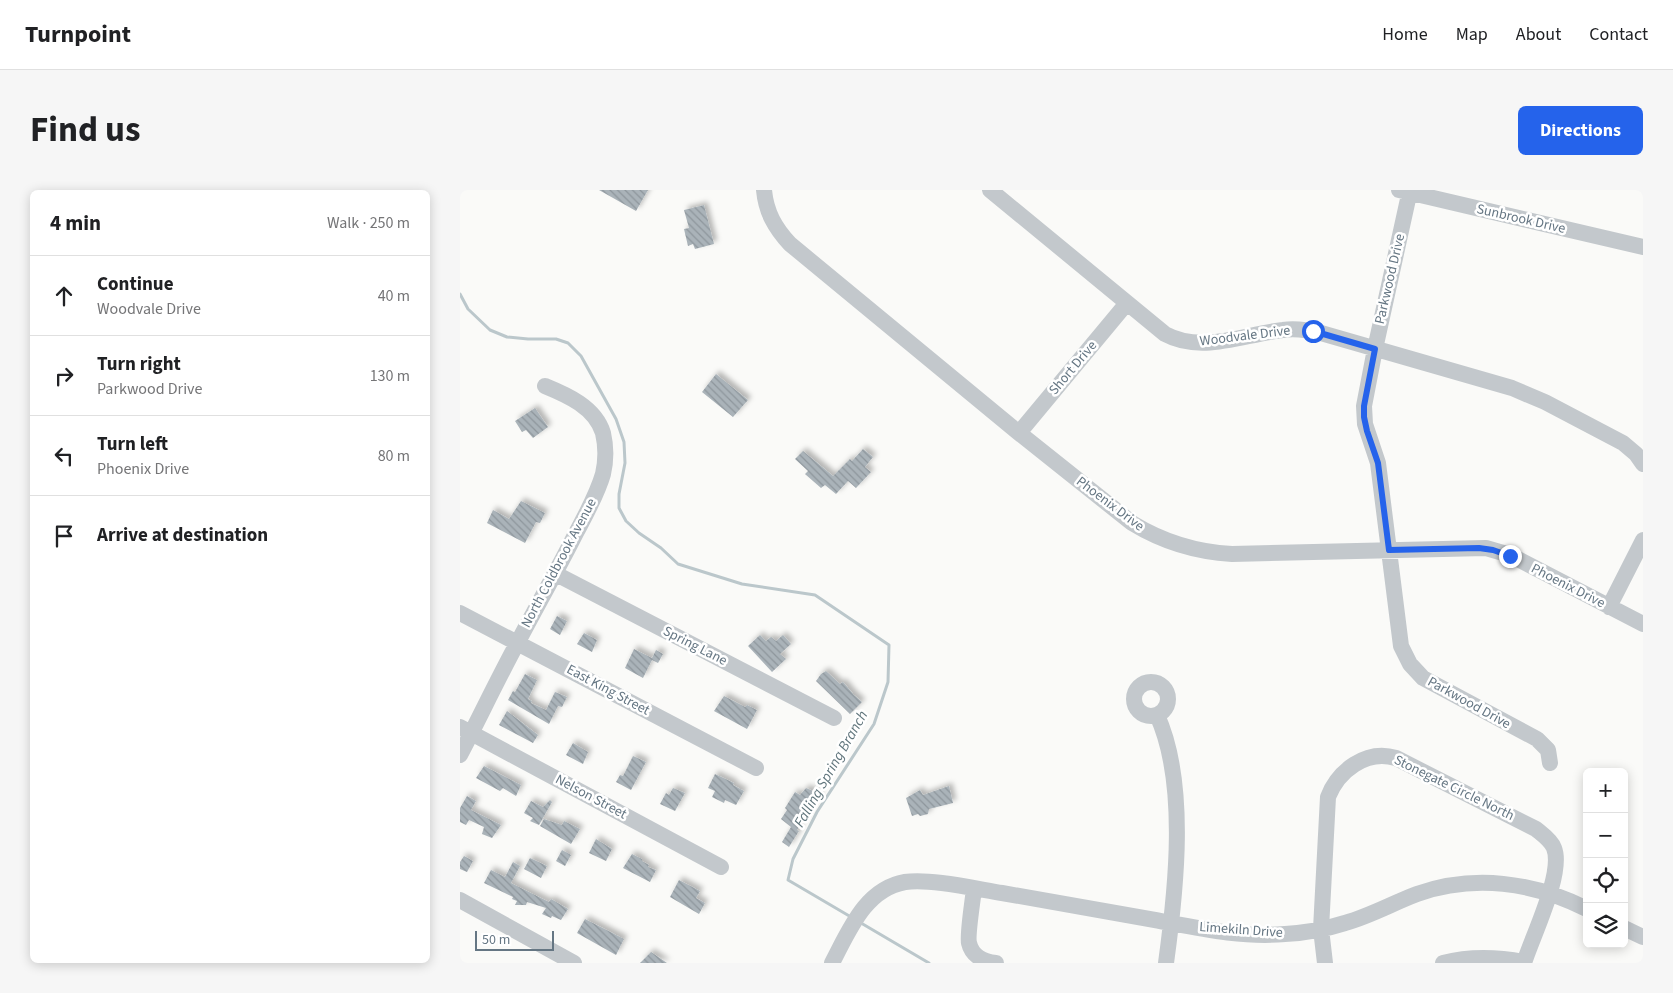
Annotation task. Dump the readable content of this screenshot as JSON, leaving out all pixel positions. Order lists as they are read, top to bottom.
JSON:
{
  "streets": {
    "street": [
      "Sunbrook Drive",
      "Parkwood Drive",
      "Woodvale Drive",
      "Short Drive",
      "Phoenix Drive",
      "North Coldbrook Avenue",
      "Spring Lane",
      "East King Street",
      "Stonegate Circle North",
      "Nelson Street",
      "Limekiln Drive"
    ]
  },
  "crossings": [
    ["Sunbrook Drive", "Parkwood Drive"],
    ["Parkwood Drive", "Woodvale Drive"],
    ["Parkwood Drive", "Phoenix Drive"],
    ["Woodvale Drive", "Short Drive"],
    ["Short Drive", "Phoenix Drive"],
    ["North Coldbrook Avenue", "Spring Lane"],
    ["North Coldbrook Avenue", "East King Street"],
    ["North Coldbrook Avenue", "Nelson Street"],
    ["Stonegate Circle North", "Limekiln Drive"]
  ],
  "water": ["Falling Spring Branch"],
  "scale_bar": "50 m",
  "page": {
    "header": "Turnpoint",
    "nav": [
      "Home",
      "Map",
      "About",
      "Contact"
    ],
    "title": "Find us",
    "buttons": "Directions",
    "heading": ["4 min", "Walk · 250 m"],
    "list": [
      ["Continue", "Woodvale Drive", "40 m"],
      ["Turn right", "Parkwood Drive", "130 m"],
      ["Turn left", "Phoenix Drive", "80 m"],
      "Arrive at destination"
    ],
    "map_buttons": ["+", "−"],
    "scale": "50 m"
  }
}
